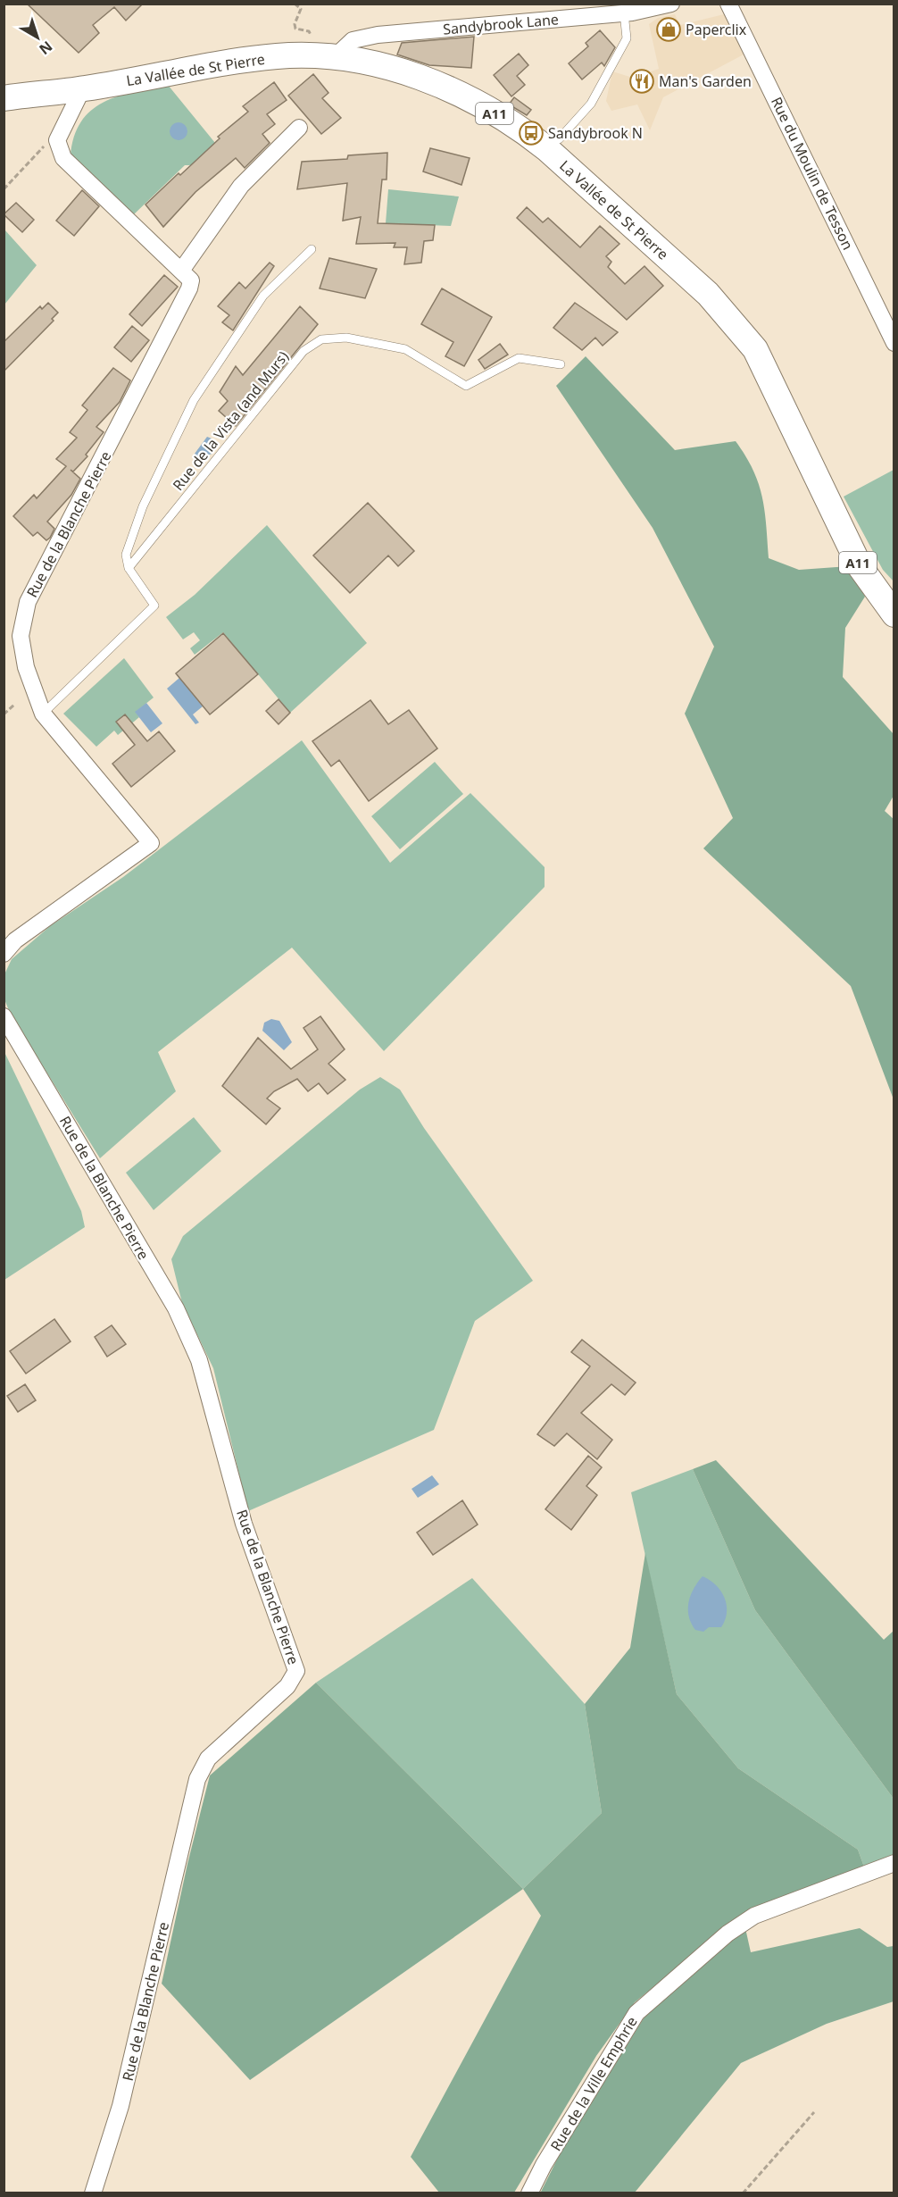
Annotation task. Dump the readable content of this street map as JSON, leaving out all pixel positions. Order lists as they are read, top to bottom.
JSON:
{
  "streets": {
    "main road": ["La Vallée de St Pierre", "A11"],
    "street": [
      "Sandybrook Lane",
      "Rue du Moulin de Tesson",
      "Rue de la Blanche Pierre",
      "Rue de la Ville Emphrie"
    ],
    "lane": ["Rue de la Vista (and Murs)"]
  },
  "crossings": [
    ["Sandybrook Lane", "La Vallée de St Pierre"]
  ],
  "places": {
    "shop": ["Paperclix"],
    "restaurant": ["Man's Garden"],
    "bus stop": ["Sandybrook N"]
  },
  "north": "bottom right"
}
